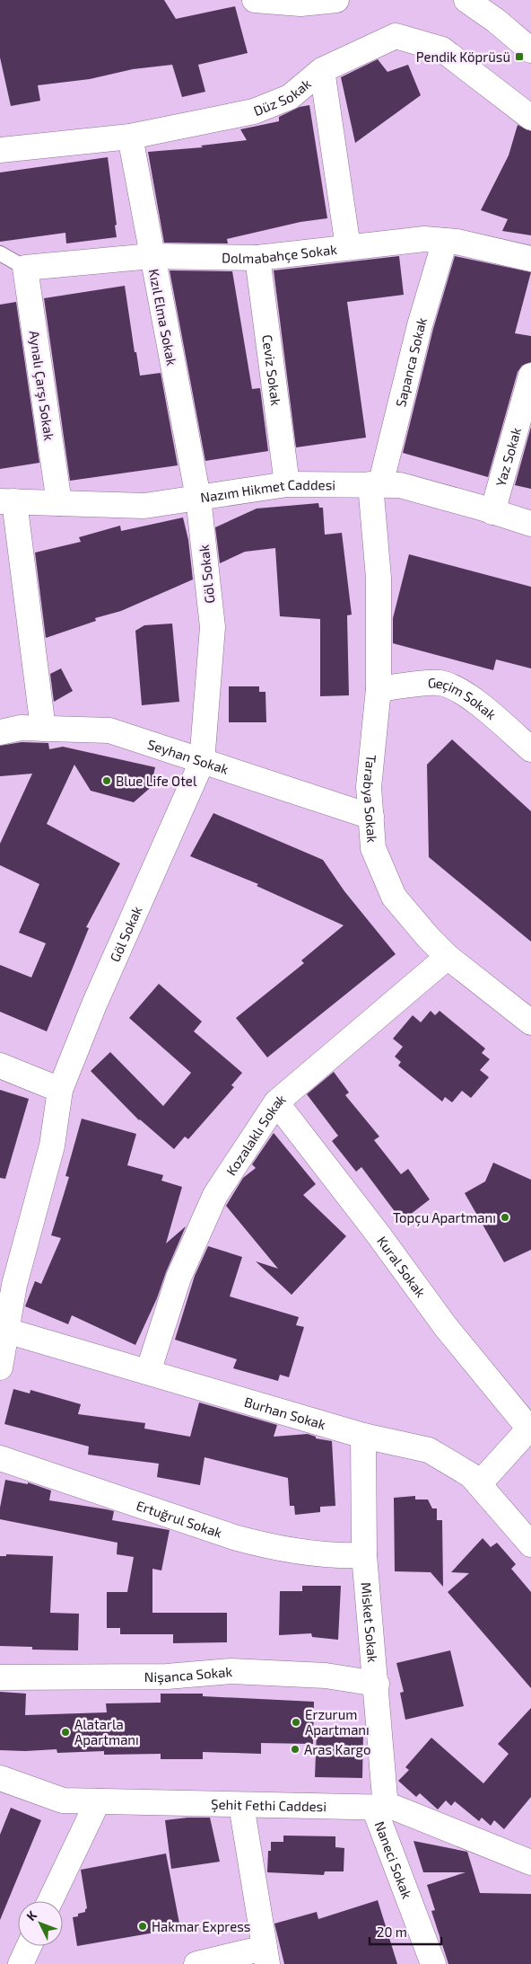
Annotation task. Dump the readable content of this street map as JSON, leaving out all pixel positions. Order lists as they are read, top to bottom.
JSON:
{
  "streets": {
    "main road": [
      "Düz Sokak",
      "Dolmabahçe Sokak",
      "Kızıl Elma Sokak",
      "Sapanca Sokak",
      "Ceviz Sokak",
      "Aynalı Çarşı Sokak",
      "Yaz Sokak",
      "Nazım Hikmet Caddesi",
      "Göl Sokak",
      "Geçim Sokak",
      "Seyhan Sokak",
      "Tarabya Sokak",
      "Kozalaklı Sokak",
      "Kural Sokak",
      "Burhan Sokak",
      "Ertuğrul Sokak",
      "Misket Sokak",
      "Nişanca Sokak",
      "Şehit Fethi Caddesi",
      "Naneci Sokak"
    ]
  },
  "crossings": [
    ["Düz Sokak", "Kızıl Elma Sokak"],
    ["Dolmabahçe Sokak", "Kızıl Elma Sokak"],
    ["Dolmabahçe Sokak", "Sapanca Sokak"],
    ["Dolmabahçe Sokak", "Ceviz Sokak"],
    ["Dolmabahçe Sokak", "Aynalı Çarşı Sokak"],
    ["Kızıl Elma Sokak", "Nazım Hikmet Caddesi"],
    ["Kızıl Elma Sokak", "Göl Sokak"],
    ["Sapanca Sokak", "Nazım Hikmet Caddesi"],
    ["Sapanca Sokak", "Tarabya Sokak"],
    ["Ceviz Sokak", "Nazım Hikmet Caddesi"],
    ["Aynalı Çarşı Sokak", "Nazım Hikmet Caddesi"],
    ["Yaz Sokak", "Nazım Hikmet Caddesi"],
    ["Nazım Hikmet Caddesi", "Göl Sokak"],
    ["Nazım Hikmet Caddesi", "Tarabya Sokak"],
    ["Göl Sokak", "Seyhan Sokak"],
    ["Göl Sokak", "Burhan Sokak"],
    ["Geçim Sokak", "Tarabya Sokak"],
    ["Seyhan Sokak", "Tarabya Sokak"],
    ["Tarabya Sokak", "Kozalaklı Sokak"],
    ["Kozalaklı Sokak", "Kural Sokak"],
    ["Kozalaklı Sokak", "Burhan Sokak"],
    ["Burhan Sokak", "Misket Sokak"],
    ["Ertuğrul Sokak", "Misket Sokak"],
    ["Misket Sokak", "Nişanca Sokak"],
    ["Misket Sokak", "Şehit Fethi Caddesi"],
    ["Misket Sokak", "Naneci Sokak"],
    ["Şehit Fethi Caddesi", "Naneci Sokak"]
  ],
  "places": {
    "transit": ["Pendik Köprüsü"],
    "other": [
      "Blue Life Otel",
      "Topçu Apartmanı",
      "Erzurum Apartmanı",
      "Alatarla Apartmanı",
      "Aras Kargo",
      "Hakmar Express"
    ]
  },
  "scale_bar": "20 m",
  "north": "top left"
}
